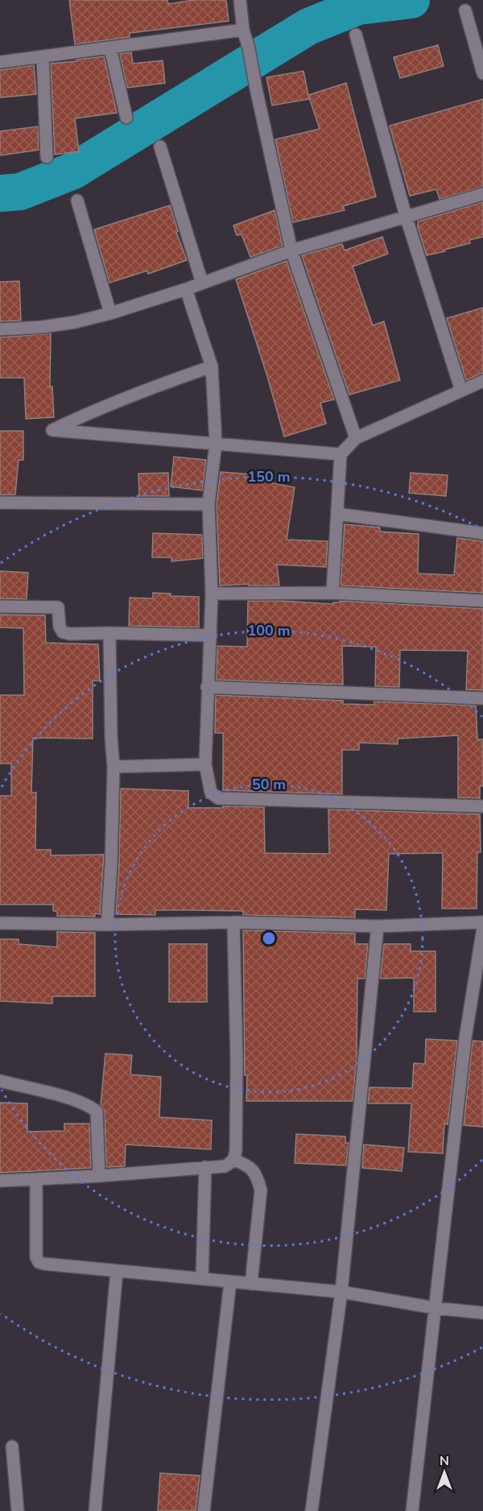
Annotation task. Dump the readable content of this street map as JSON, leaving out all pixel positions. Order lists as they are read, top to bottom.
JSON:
{
  "north": "top",
  "rings": ["150 m", "100 m", "50 m"]
}
